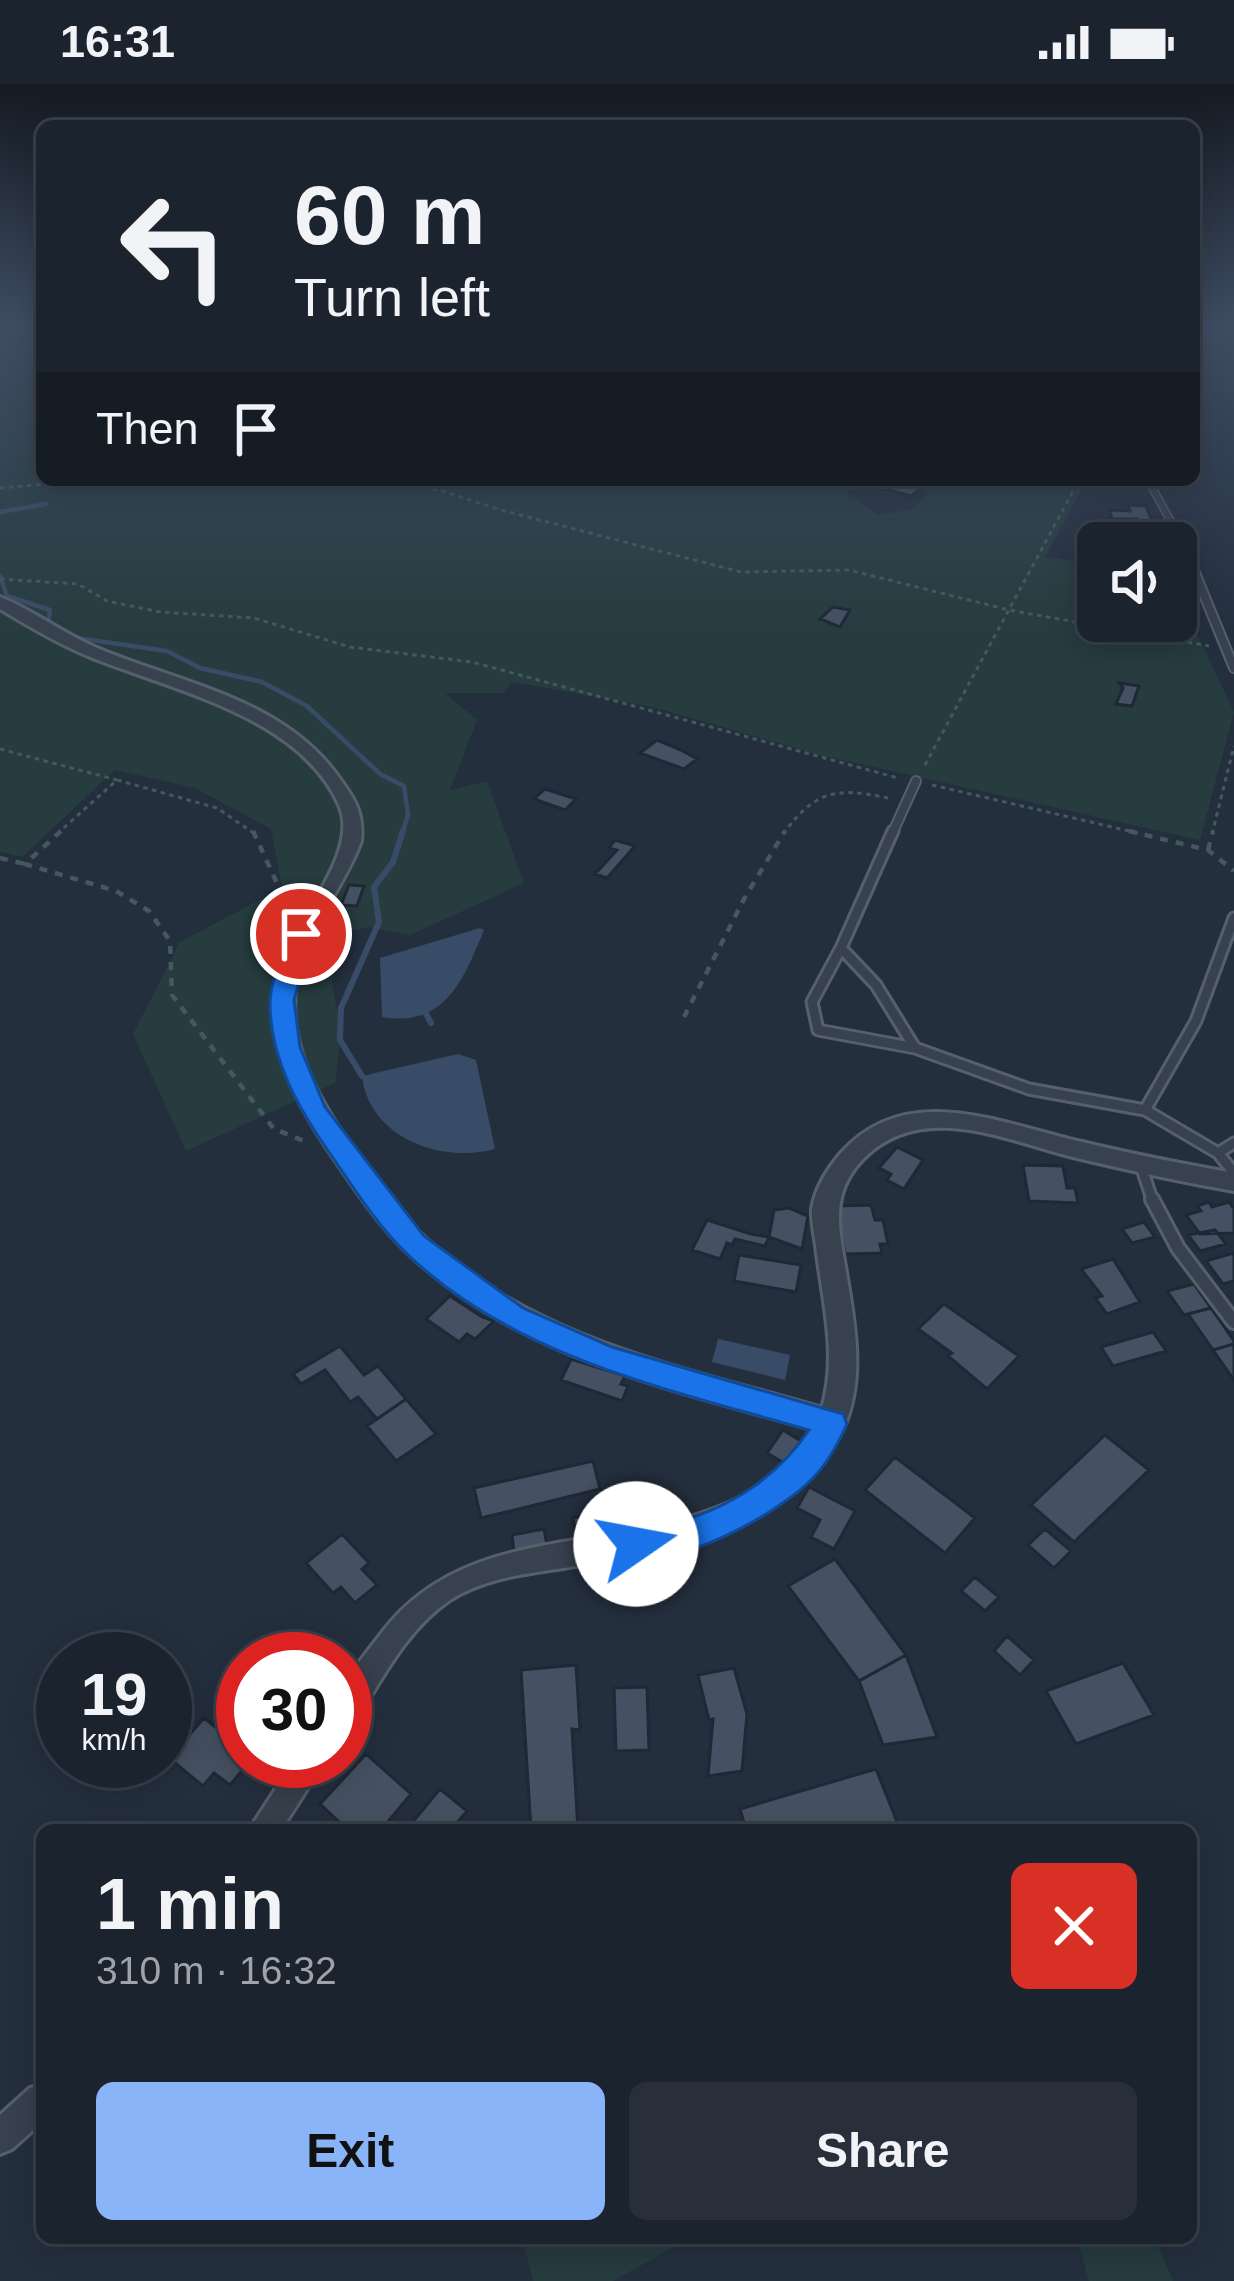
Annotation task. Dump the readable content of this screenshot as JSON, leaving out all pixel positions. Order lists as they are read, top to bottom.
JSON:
{
  "page": {
    "status": "16:31",
    "turn": ["60 m", "Turn left"],
    "then": "Then",
    "speed": "19 km/h",
    "limit": "30",
    "heading": ["1 min", "310 m · 16:32"],
    "buttons": ["Exit", "Share"]
  }
}
